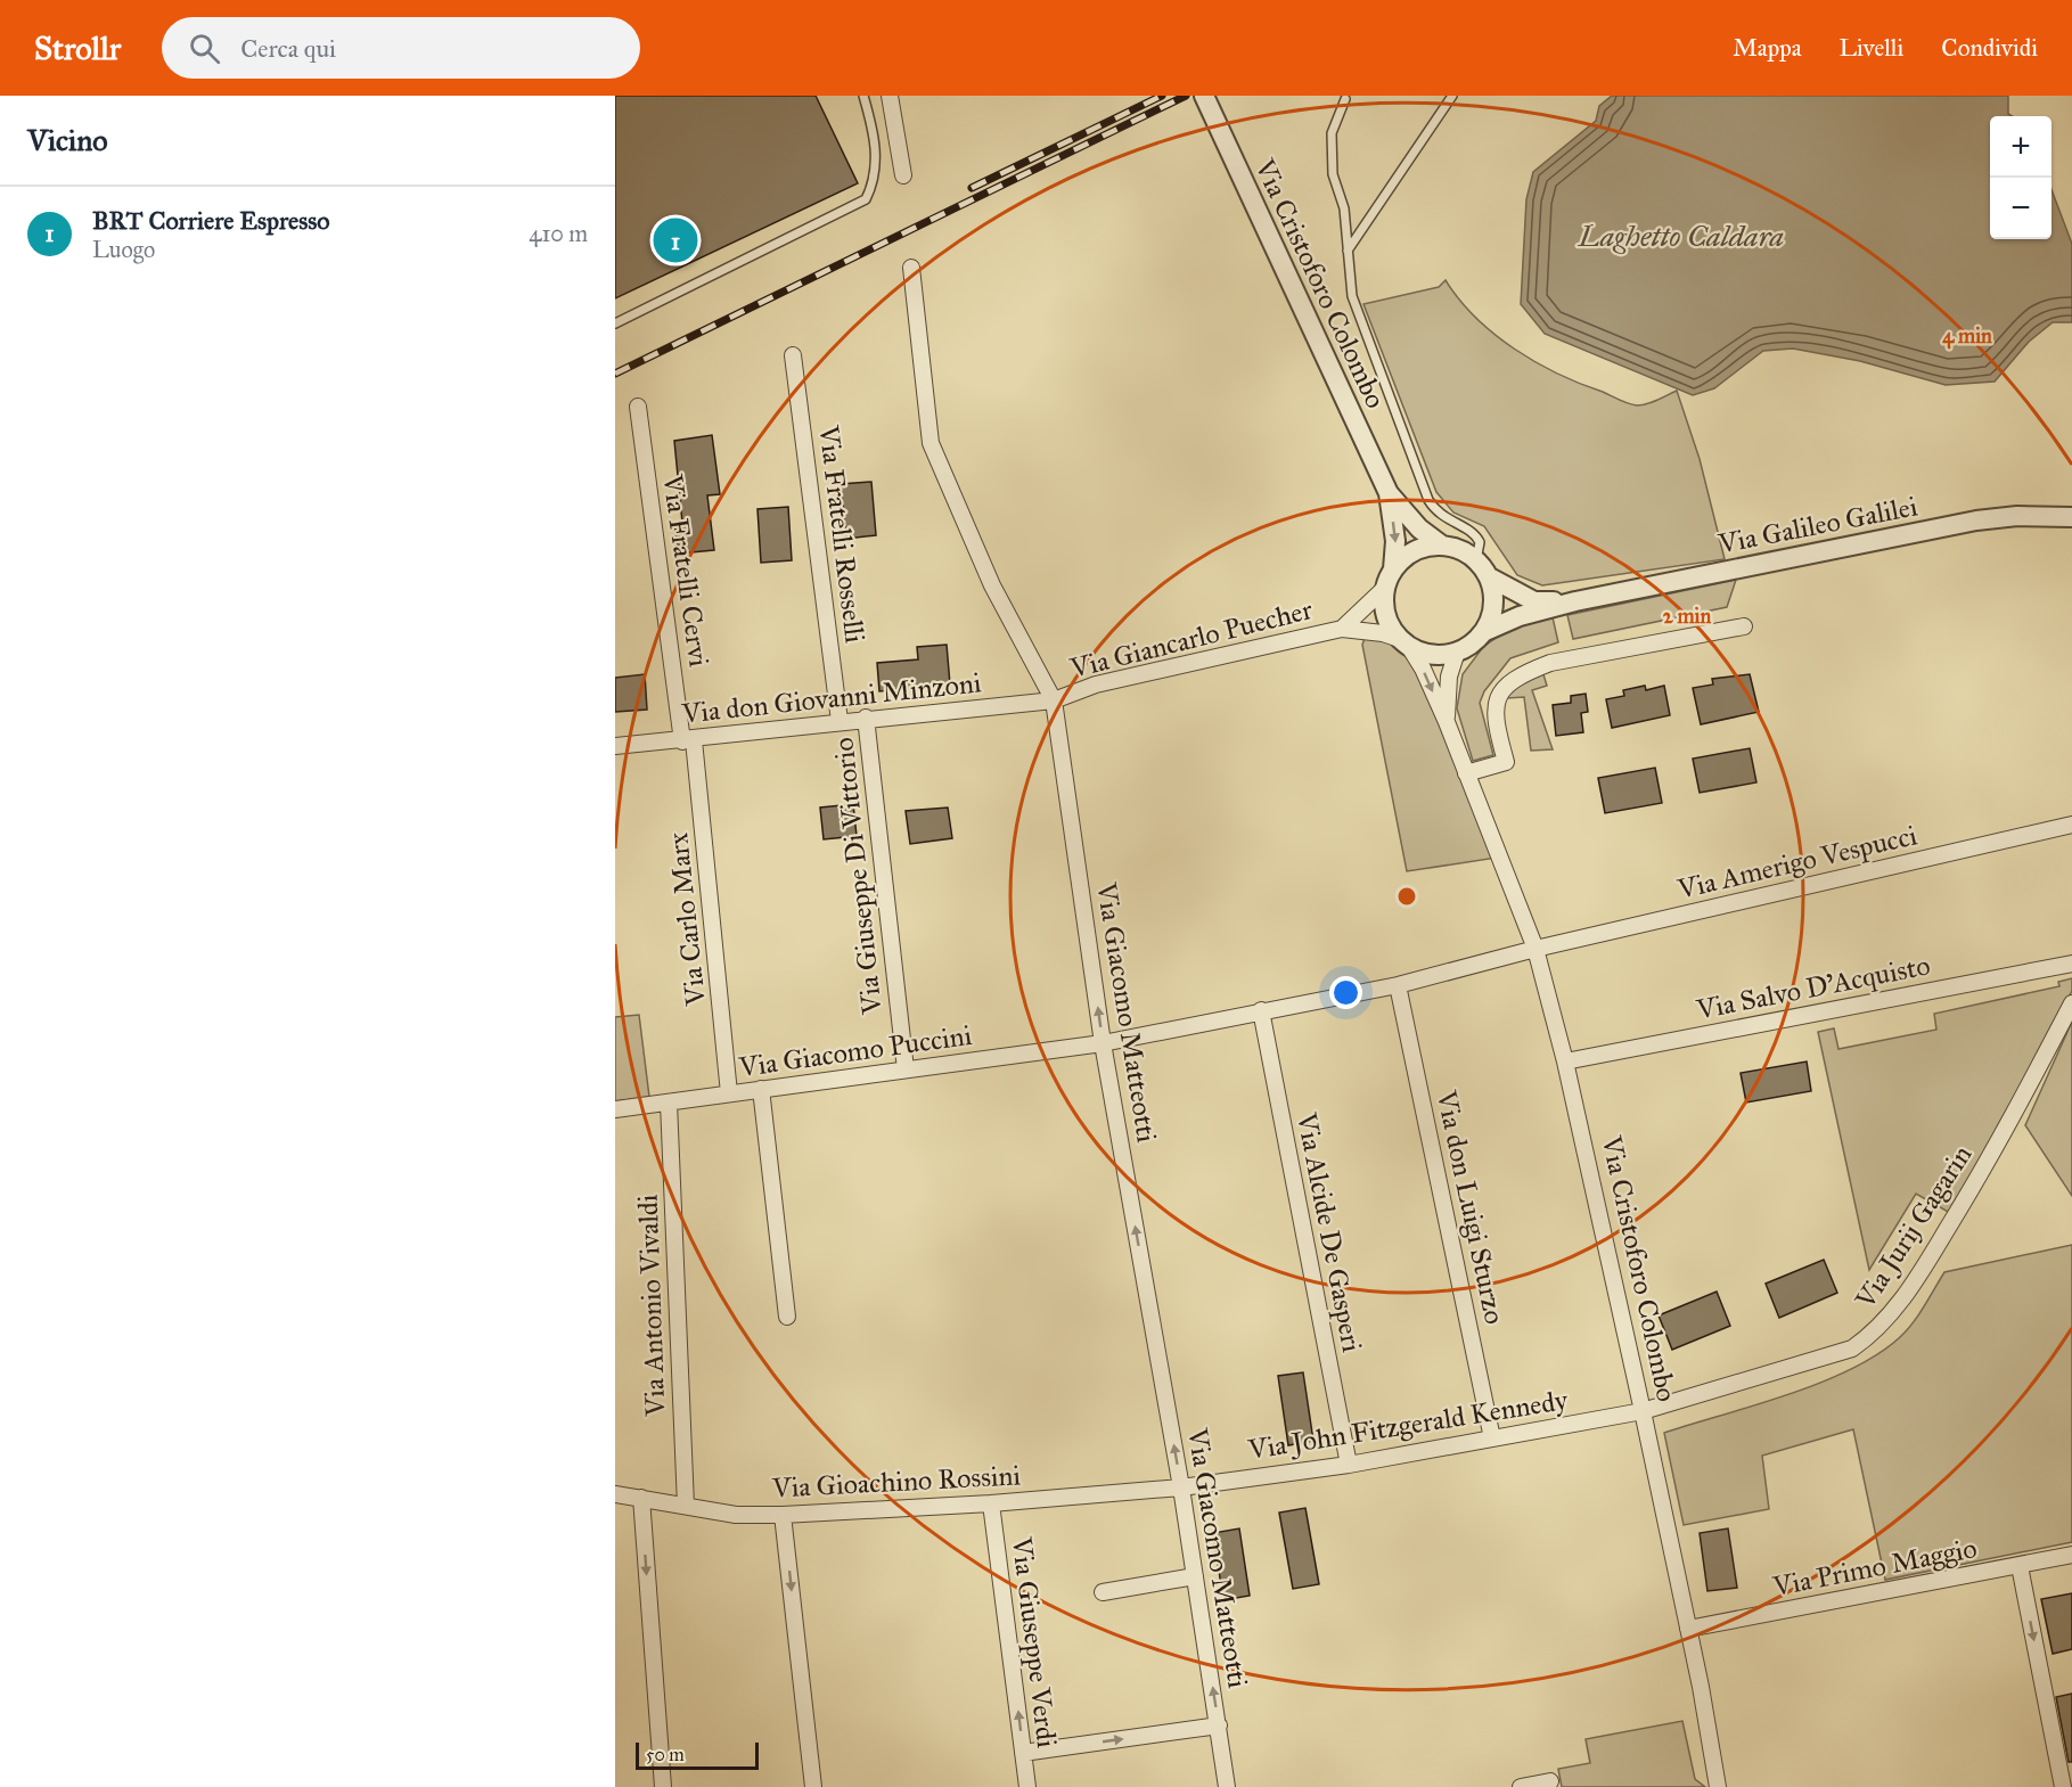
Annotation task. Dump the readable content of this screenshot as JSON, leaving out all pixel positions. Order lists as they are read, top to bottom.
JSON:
{
  "streets": {
    "street": [
      "Via Cristoforo Colombo",
      "Via Galileo Galilei",
      "Via Fratelli Rosselli",
      "Via Fratelli Cervi",
      "Via Giancarlo Puecher",
      "Via don Giovanni Minzoni",
      "Via Amerigo Vespucci",
      "Via Giuseppe Di Vittorio",
      "Via Carlo Marx",
      "Via Salvo D’Acquisto",
      "Via Giacomo Matteotti",
      "Via Giacomo Puccini",
      "Via don Luigi Sturzo",
      "Via Jurij Gagarin",
      "Via Alcide De Gasperi",
      "Via Antonio Vivaldi",
      "Via John Fitzgerald Kennedy",
      "Via Gioachino Rossini",
      "Via Primo Maggio",
      "Via Giuseppe Verdi"
    ]
  },
  "crossings": [
    ["Via Cristoforo Colombo", "Via Galileo Galilei"],
    ["Via Cristoforo Colombo", "Via Giancarlo Puecher"],
    ["Via Cristoforo Colombo", "Via Amerigo Vespucci"],
    ["Via Cristoforo Colombo", "Via Salvo D’Acquisto"],
    ["Via Cristoforo Colombo", "Via Jurij Gagarin"],
    ["Via Cristoforo Colombo", "Via John Fitzgerald Kennedy"],
    ["Via Cristoforo Colombo", "Via Primo Maggio"],
    ["Via Galileo Galilei", "Via Giancarlo Puecher"],
    ["Via Fratelli Rosselli", "Via don Giovanni Minzoni"],
    ["Via Fratelli Cervi", "Via don Giovanni Minzoni"],
    ["Via Fratelli Cervi", "Via Carlo Marx"],
    ["Via Giancarlo Puecher", "Via don Giovanni Minzoni"],
    ["Via Giancarlo Puecher", "Via Giacomo Matteotti"],
    ["Via don Giovanni Minzoni", "Via Giuseppe Di Vittorio"],
    ["Via don Giovanni Minzoni", "Via Carlo Marx"],
    ["Via don Giovanni Minzoni", "Via Giacomo Matteotti"],
    ["Via Amerigo Vespucci", "Via Giacomo Puccini"],
    ["Via Amerigo Vespucci", "Via don Luigi Sturzo"],
    ["Via Amerigo Vespucci", "Via Alcide De Gasperi"],
    ["Via Giuseppe Di Vittorio", "Via Giacomo Puccini"],
    ["Via Carlo Marx", "Via Giacomo Puccini"],
    ["Via Giacomo Matteotti", "Via Giacomo Puccini"],
    ["Via Giacomo Matteotti", "Via John Fitzgerald Kennedy"],
    ["Via Giacomo Matteotti", "Via Gioachino Rossini"],
    ["Via Giacomo Puccini", "Via Alcide De Gasperi"],
    ["Via Giacomo Puccini", "Via Antonio Vivaldi"],
    ["Via don Luigi Sturzo", "Via John Fitzgerald Kennedy"],
    ["Via Jurij Gagarin", "Via John Fitzgerald Kennedy"],
    ["Via Alcide De Gasperi", "Via John Fitzgerald Kennedy"],
    ["Via Antonio Vivaldi", "Via Gioachino Rossini"],
    ["Via John Fitzgerald Kennedy", "Via Gioachino Rossini"],
    ["Via Gioachino Rossini", "Via Giuseppe Verdi"]
  ],
  "one_way": ["Via Giacomo Matteotti", "Via Giuseppe Verdi"],
  "water": ["Laghetto Caldara"],
  "scale_bar": "50 m",
  "page": {
    "header": "Strollr",
    "search": "Cerca qui",
    "nav": ["Mappa", "Livelli", "Condividi"],
    "heading": "Vicino",
    "map_buttons": ["+", "−"],
    "list": [
      {
        "mark": "1",
        "name": "BRT Corriere Espresso",
        "note": "Luogo",
        "value": "410 m"
      }
    ],
    "pins": "1",
    "scale": "50 m"
  },
  "rings": ["4 min", "2 min"]
}
